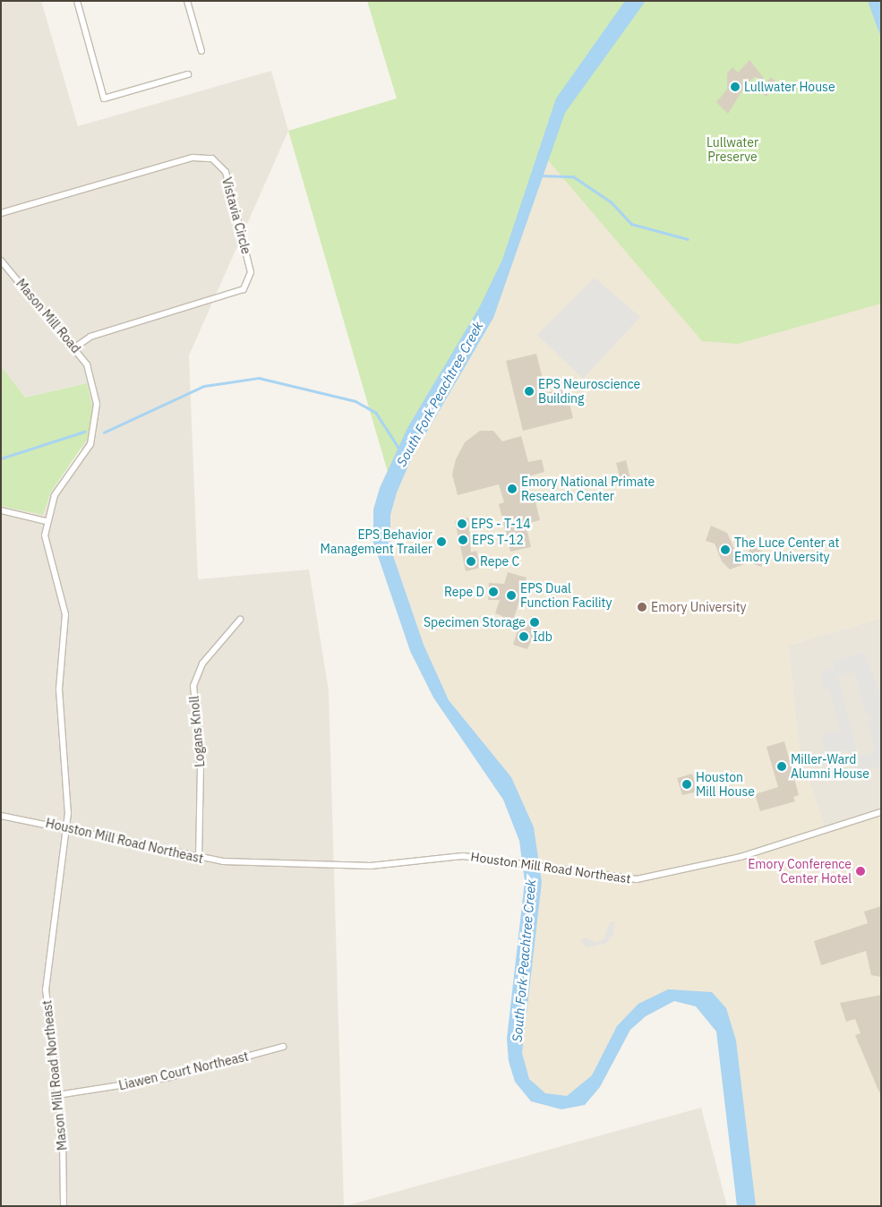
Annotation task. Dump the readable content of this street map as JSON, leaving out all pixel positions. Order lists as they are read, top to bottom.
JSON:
{
  "streets": {
    "street": [
      "Vistavia Circle",
      "Mason Mill Road",
      "Logans Knoll",
      "Houston Mill Road Northeast",
      "Liawen Court Northeast",
      "Mason Mill Road Northeast"
    ]
  },
  "crossings": [
    ["Vistavia Circle", "Mason Mill Road"],
    ["Mason Mill Road", "Mason Mill Road Northeast"],
    ["Logans Knoll", "Houston Mill Road Northeast"],
    ["Houston Mill Road Northeast", "Mason Mill Road Northeast"],
    ["Liawen Court Northeast", "Mason Mill Road Northeast"]
  ],
  "water": ["South Fork Peachtree Creek"],
  "parks": ["Lullwater Preserve"],
  "places": [
    "Lullwater House",
    "EPS Neuroscience Building",
    "Emory National Primate Research Center",
    "EPS - T-14",
    "EPS T-12",
    "EPS Behavior Management Trailer",
    "The Luce Center at Emory University",
    "Repe C",
    "Repe D",
    "EPS Dual Function Facility",
    "Emory University",
    "Specimen Storage",
    "Idb",
    "Miller-Ward Alumni House",
    "Houston Mill House",
    "Emory Conference Center Hotel"
  ]
}
